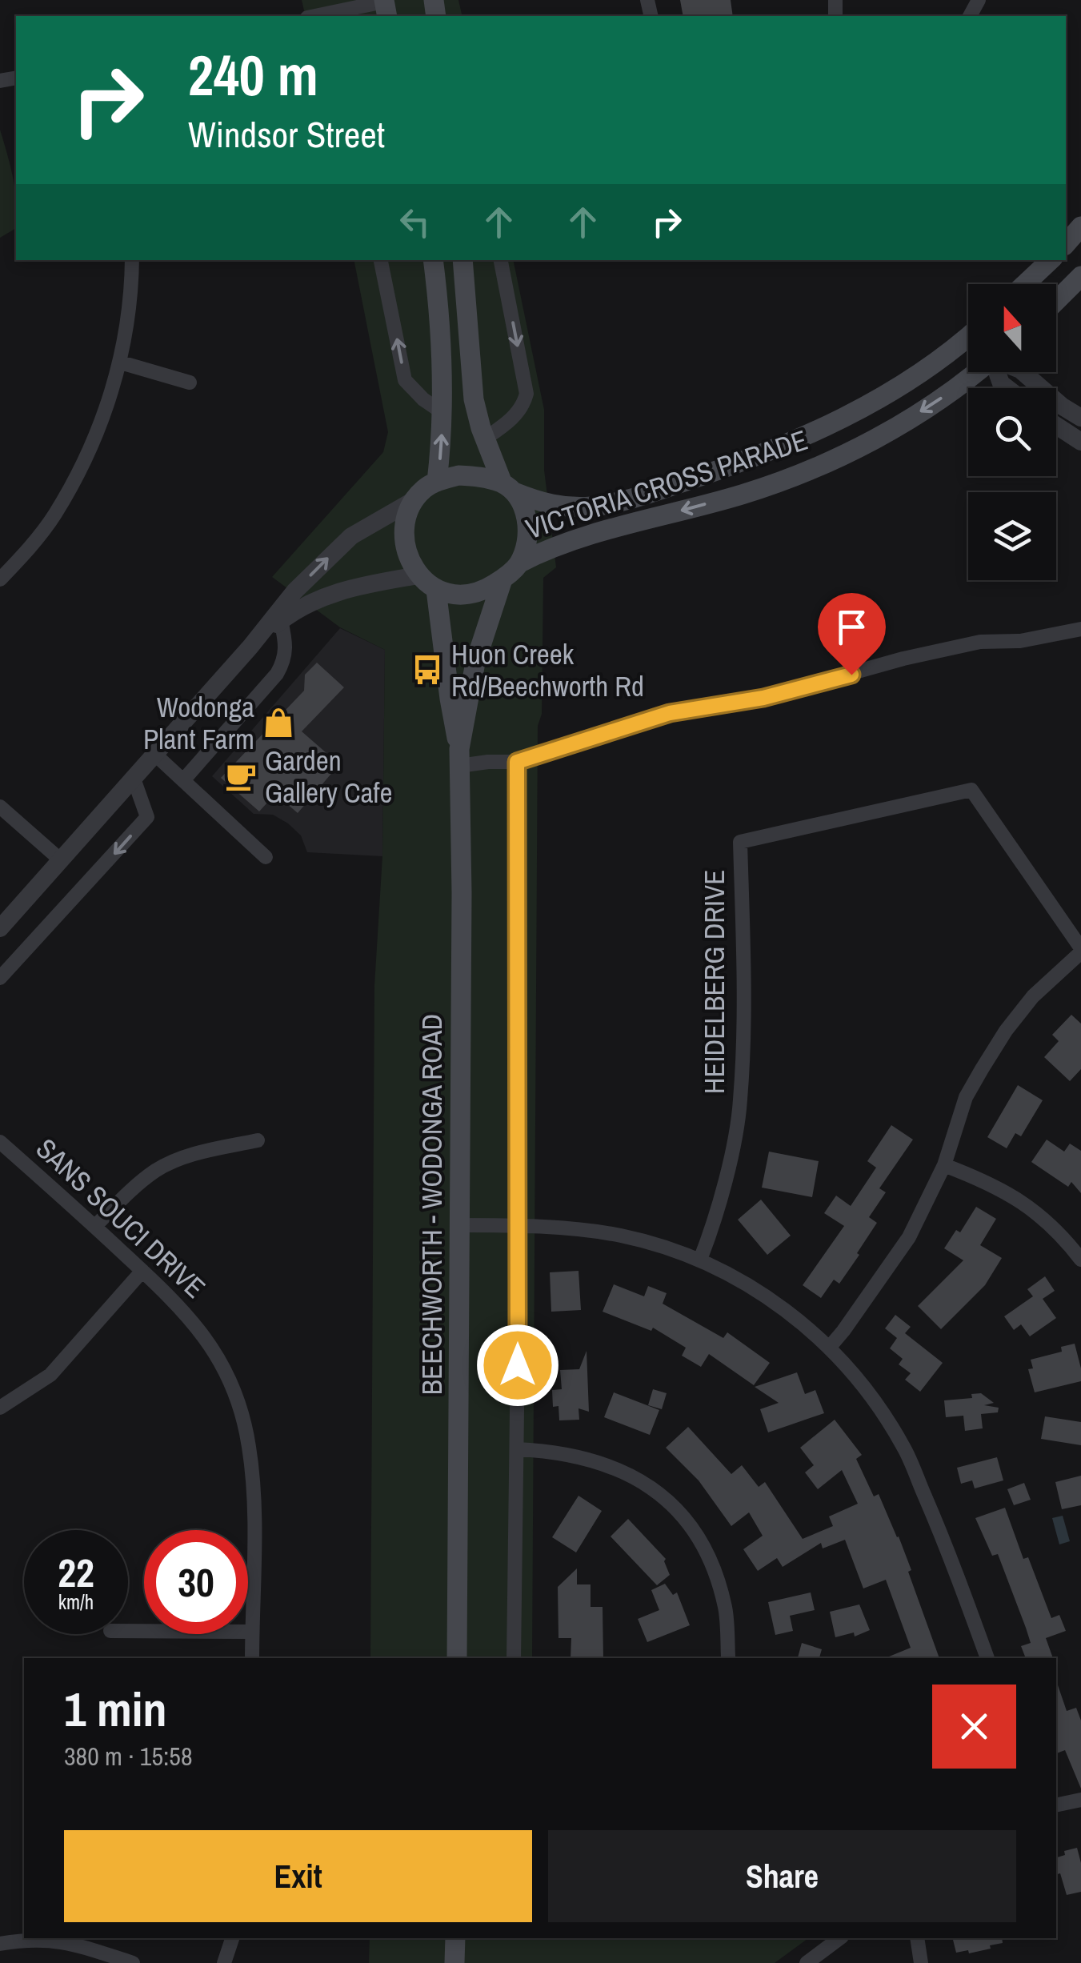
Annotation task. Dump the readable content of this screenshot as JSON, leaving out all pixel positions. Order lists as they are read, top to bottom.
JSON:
{
  "streets": {
    "main road": ["VICTORIA CROSS PARADE", "BEECHWORTH - WODONGA ROAD"],
    "street": ["HEIDELBERG DRIVE", "SANS SOUCI DRIVE"]
  },
  "crossings": [
    ["VICTORIA CROSS PARADE", "BEECHWORTH - WODONGA ROAD"]
  ],
  "places": {
    "bus stop": ["Huon Creek Rd/Beechworth Rd"],
    "shop": ["Wodonga Plant Farm"],
    "cafe": ["Garden Gallery Cafe"]
  },
  "north": "top",
  "page": {
    "turn": ["240 m", "Windsor Street"],
    "speed": "22 km/h",
    "limit": "30",
    "heading": ["1 min", "380 m · 15:58"],
    "buttons": ["Exit", "Share"]
  }
}
